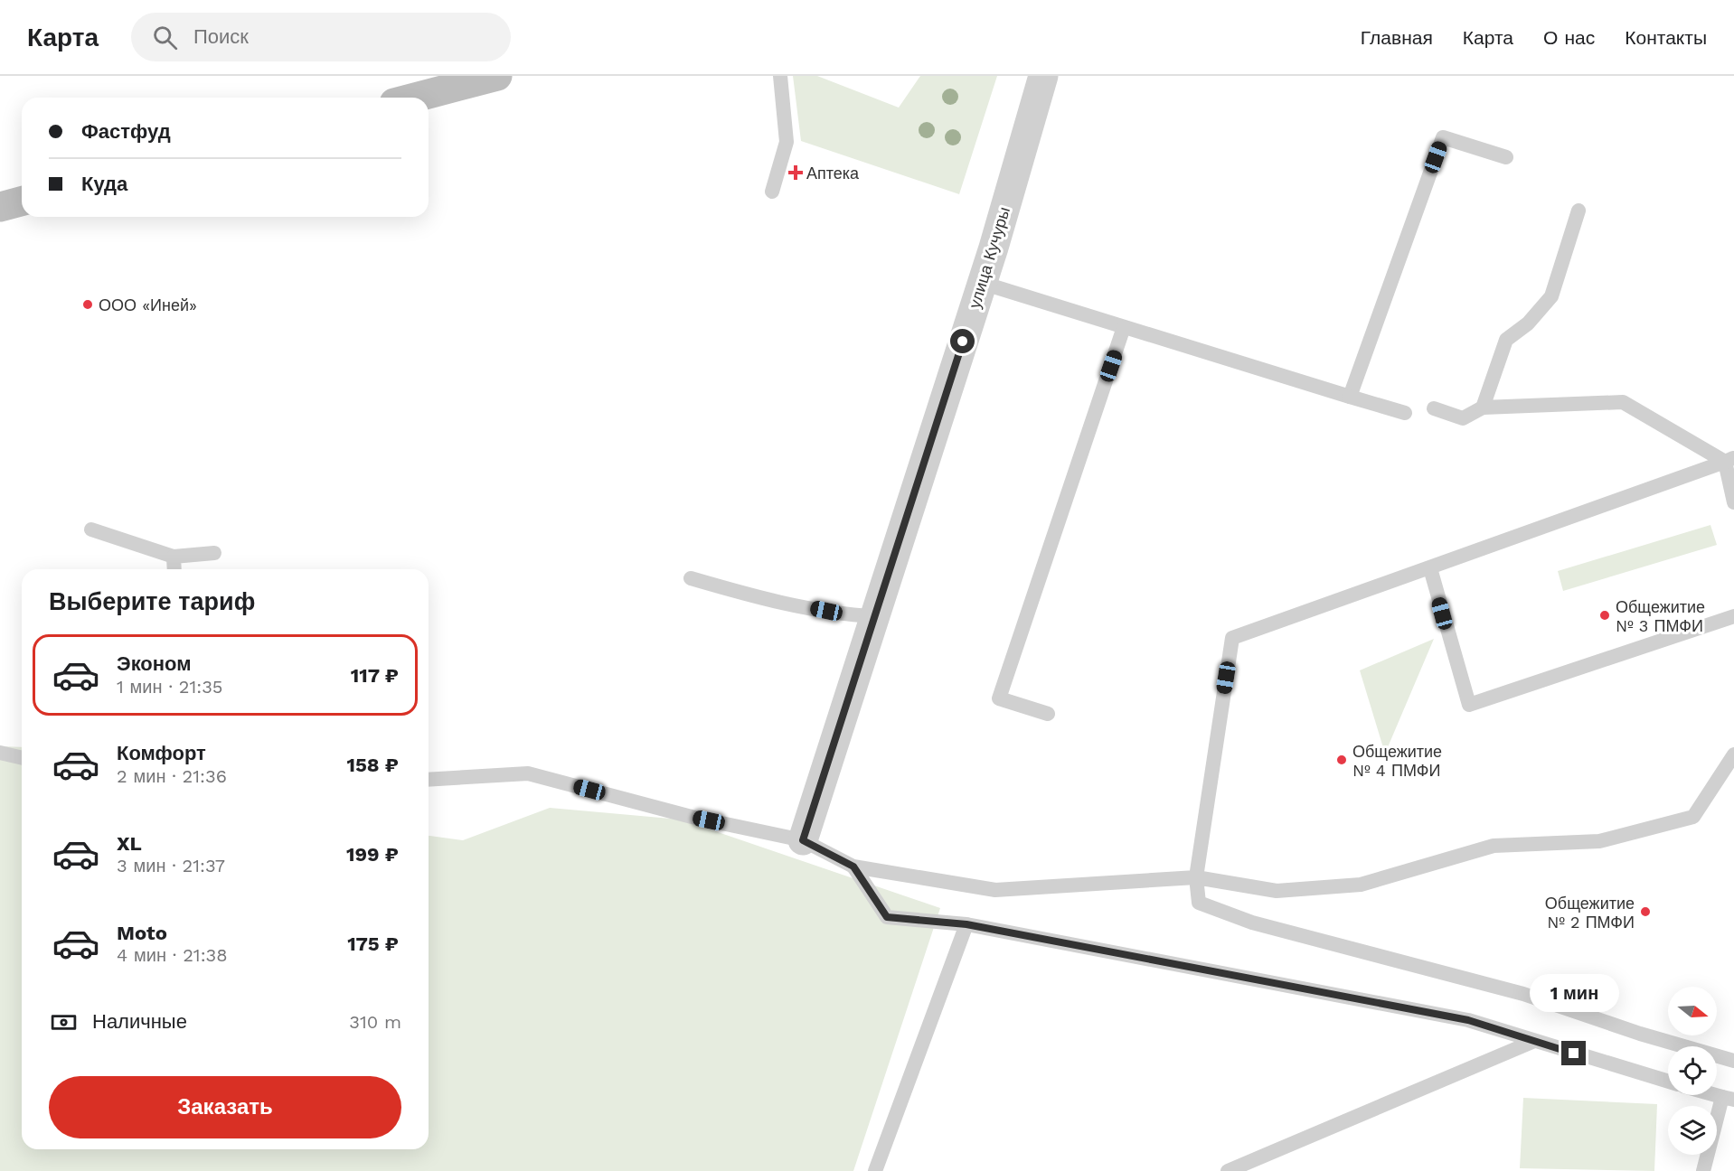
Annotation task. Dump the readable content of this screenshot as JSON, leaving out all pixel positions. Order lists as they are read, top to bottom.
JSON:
{
  "streets": {
    "street": ["улица Кучуры"]
  },
  "places": {
    "health": ["Аптека"],
    "other": [
      "ООО «Иней»",
      "Общежитие № 3 ПМФИ",
      "Общежитие № 4 ПМФИ",
      "Общежитие № 2 ПМФИ"
    ]
  },
  "north": "right",
  "page": {
    "header": "Карта",
    "search": "Поиск",
    "nav": [
      "Главная",
      "Карта",
      "О нас",
      "Контакты"
    ],
    "banner": ["Фастфуд", "Куда"],
    "heading": "Выберите тариф",
    "list": [
      {
        "name": "Эконом",
        "note": "1 мин · 21:35",
        "value": "117 ₽"
      },
      {
        "name": "Комфорт",
        "note": "2 мин · 21:36",
        "value": "158 ₽"
      },
      {
        "name": "XL",
        "note": "3 мин · 21:37",
        "value": "199 ₽"
      },
      {
        "name": "Moto",
        "note": "4 мин · 21:38",
        "value": "175 ₽"
      }
    ],
    "bubble": "1 мин",
    "pay": ["Наличные", "310 m"],
    "buttons": "Заказать"
  }
}
